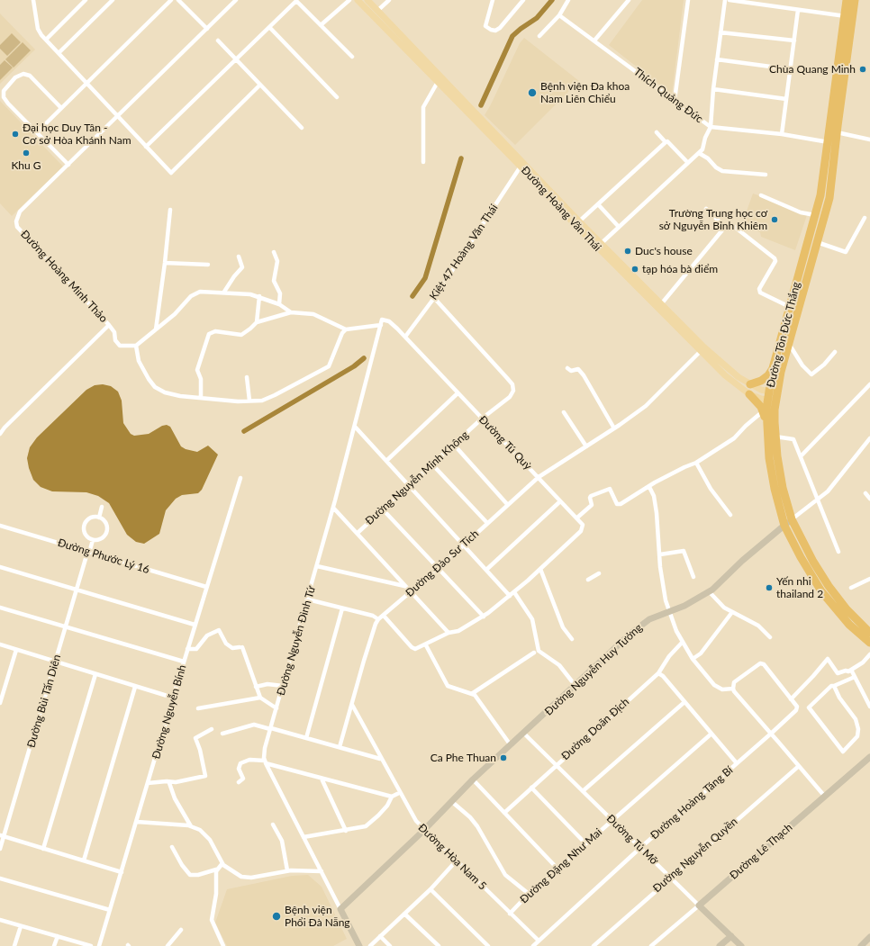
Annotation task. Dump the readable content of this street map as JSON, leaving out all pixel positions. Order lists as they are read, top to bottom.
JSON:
{
  "streets": {
    "highway": ["Đường Tôn Đức Thắng"],
    "main road": ["Đường Hoàng Văn Thái"],
    "street": [
      "Thích Quảng Đức",
      "Kiệt 47 Hoàng Văn Thái",
      "Đường Hoàng Minh Thảo",
      "Đường Tú Quỳ",
      "Đường Nguyễn Minh Không",
      "Đường Phước Lý 16",
      "Đường Đào Sư Tích",
      "Đường Nguyễn Đình Tứ",
      "Đường Nguyễn Huy Tưởng",
      "Đường Bùi Tấn Diên",
      "Đường Nguyễn Bính",
      "Đường Doãn Địch",
      "Đường Hoàng Tăng Bí",
      "Đường Tú Mỡ",
      "Đường Lê Thạch",
      "Đường Nguyễn Quyền",
      "Đường Hòa Nam 5",
      "Đường Đặng Như Mai"
    ]
  },
  "crossings": [
    ["Thích Quảng Đức", "Đường Tôn Đức Thắng"],
    ["Đường Hoàng Văn Thái", "Kiệt 47 Hoàng Văn Thái"],
    ["Đường Hoàng Văn Thái", "Đường Tôn Đức Thắng"],
    ["Đường Hoàng Văn Thái", "Đường Đào Sư Tích"],
    ["Kiệt 47 Hoàng Văn Thái", "Đường Tú Quỳ"],
    ["Kiệt 47 Hoàng Văn Thái", "Đường Nguyễn Minh Không"],
    ["Đường Tôn Đức Thắng", "Đường Nguyễn Huy Tưởng"],
    ["Đường Tú Quỳ", "Đường Nguyễn Minh Không"],
    ["Đường Tú Quỳ", "Đường Đào Sư Tích"],
    ["Đường Tú Quỳ", "Đường Nguyễn Đình Tứ"],
    ["Đường Phước Lý 16", "Đường Bùi Tấn Diên"],
    ["Đường Phước Lý 16", "Đường Nguyễn Bính"],
    ["Đường Nguyễn Huy Tưởng", "Đường Tú Mỡ"],
    ["Đường Nguyễn Huy Tưởng", "Đường Hòa Nam 5"],
    ["Đường Doãn Địch", "Đường Tú Mỡ"],
    ["Đường Hoàng Tăng Bí", "Đường Tú Mỡ"],
    ["Đường Hoàng Tăng Bí", "Đường Hòa Nam 5"],
    ["Đường Tú Mỡ", "Đường Lê Thạch"],
    ["Đường Tú Mỡ", "Đường Nguyễn Quyền"],
    ["Đường Tú Mỡ", "Đường Đặng Như Mai"],
    ["Đường Hòa Nam 5", "Đường Đặng Như Mai"]
  ],
  "places": [
    "Chùa Quang Minh",
    "Bệnh viện Đa khoa Nam Liên Chiểu",
    "Đại học Duy Tân - Cơ sở Hòa Khánh Nam",
    "Khu G",
    "Trường Trung học cơ sở Nguyễn Bỉnh Khiêm",
    "Duc's house",
    "tạp hóa bà điểm",
    "Yến nhi thailand 2",
    "Ca Phe Thuan",
    "Bệnh viện Phổi Đà Nẵng"
  ]
}
